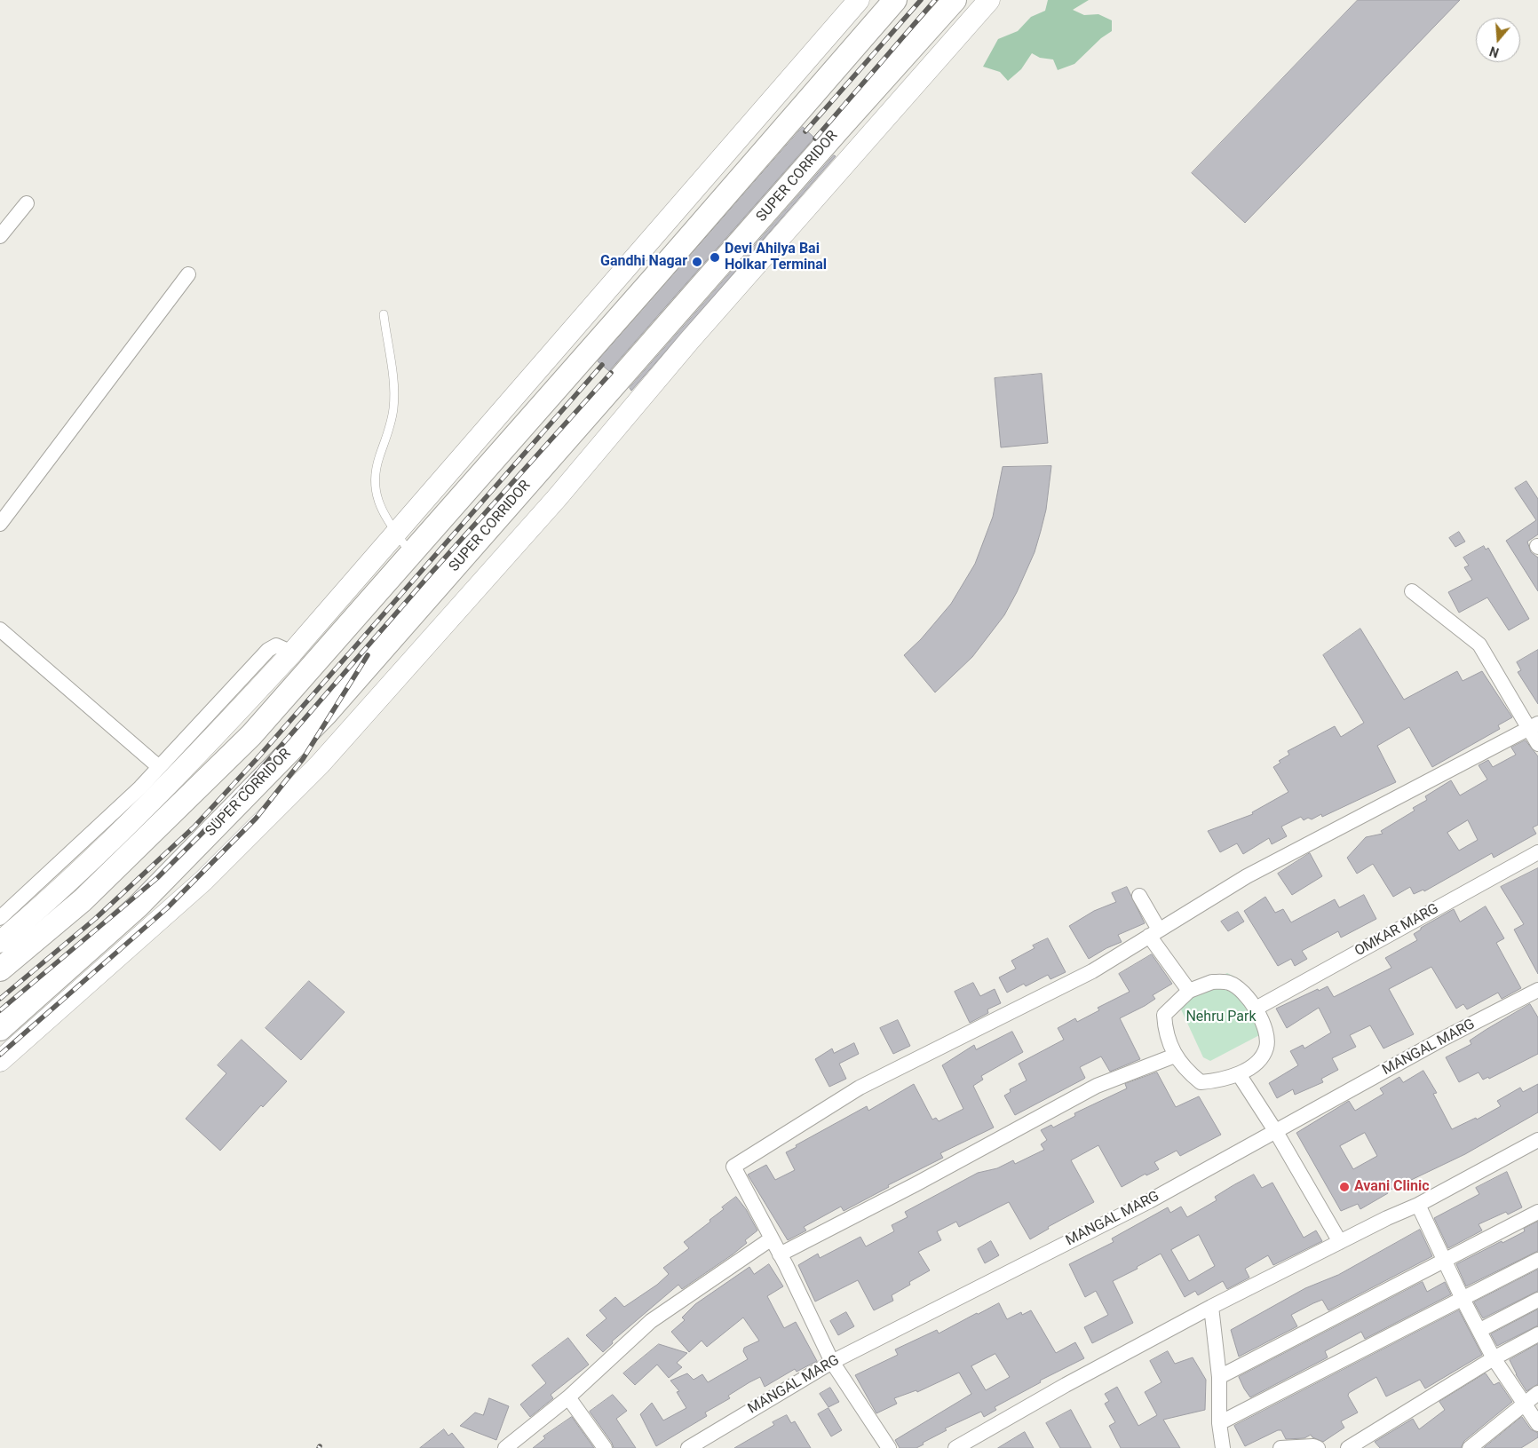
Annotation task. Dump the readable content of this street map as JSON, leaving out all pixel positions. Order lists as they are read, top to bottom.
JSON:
{
  "streets": {
    "main road": ["SUPER CORRIDOR"],
    "street": ["OMKAR MARG", "MANGAL MARG"]
  },
  "parks": ["Nehru Park"],
  "places": ["Devi Ahilya Bai Holkar Terminal", "Gandhi Nagar", "Avani Clinic"],
  "north": "bottom"
}
